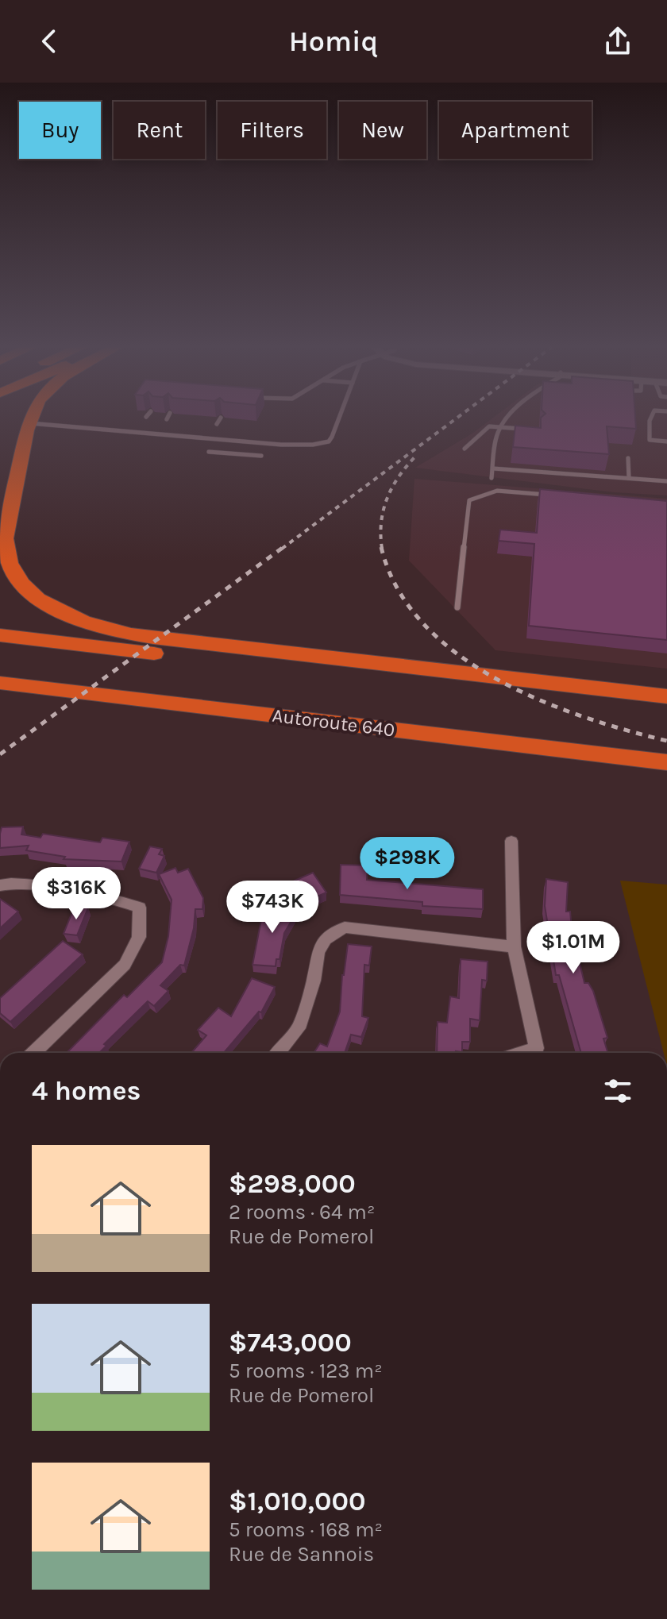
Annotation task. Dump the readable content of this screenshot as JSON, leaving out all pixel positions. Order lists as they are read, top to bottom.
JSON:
{
  "streets": {
    "highway": ["Autoroute 640"]
  },
  "page": {
    "header": "Homiq",
    "chip": [
      "Buy",
      "Rent",
      "Filters",
      "New",
      "Apartment"
    ],
    "price": [
      "$298K",
      "$316K",
      "$743K",
      "$1.01M"
    ],
    "heading": "4 homes",
    "list": [
      {
        "name": "$298,000",
        "note": "2 rooms · 64 m² · Rue de Pomerol"
      },
      {
        "name": "$743,000",
        "note": "5 rooms · 123 m² · Rue de Pomerol"
      },
      {
        "name": "$1,010,000",
        "note": "5 rooms · 168 m² · Rue de Sannois"
      }
    ]
  }
}
